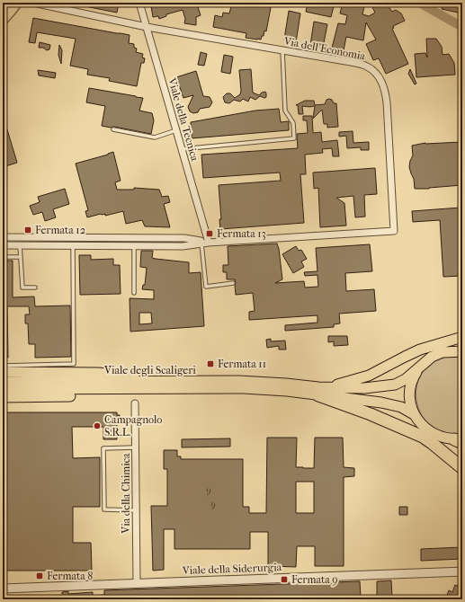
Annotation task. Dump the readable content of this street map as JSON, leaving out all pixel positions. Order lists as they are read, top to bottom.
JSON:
{
  "streets": {
    "highway": ["Viale degli Scaligeri"],
    "street": [
      "Via dell'Economia",
      "Viale della Tecnica",
      "Via della Chimica",
      "Viale della Siderurgia"
    ]
  },
  "crossings": [
    ["Via dell'Economia", "Viale della Tecnica"],
    ["Via della Chimica", "Viale della Siderurgia"]
  ],
  "places": {
    "transit": [
      "Fermata 12",
      "Fermata 13",
      "Fermata 11",
      "Fermata 8",
      "Fermata 9"
    ],
    "other": ["Campagnolo S.R.L."]
  },
  "house_numbers": ["9", "9"]
}
